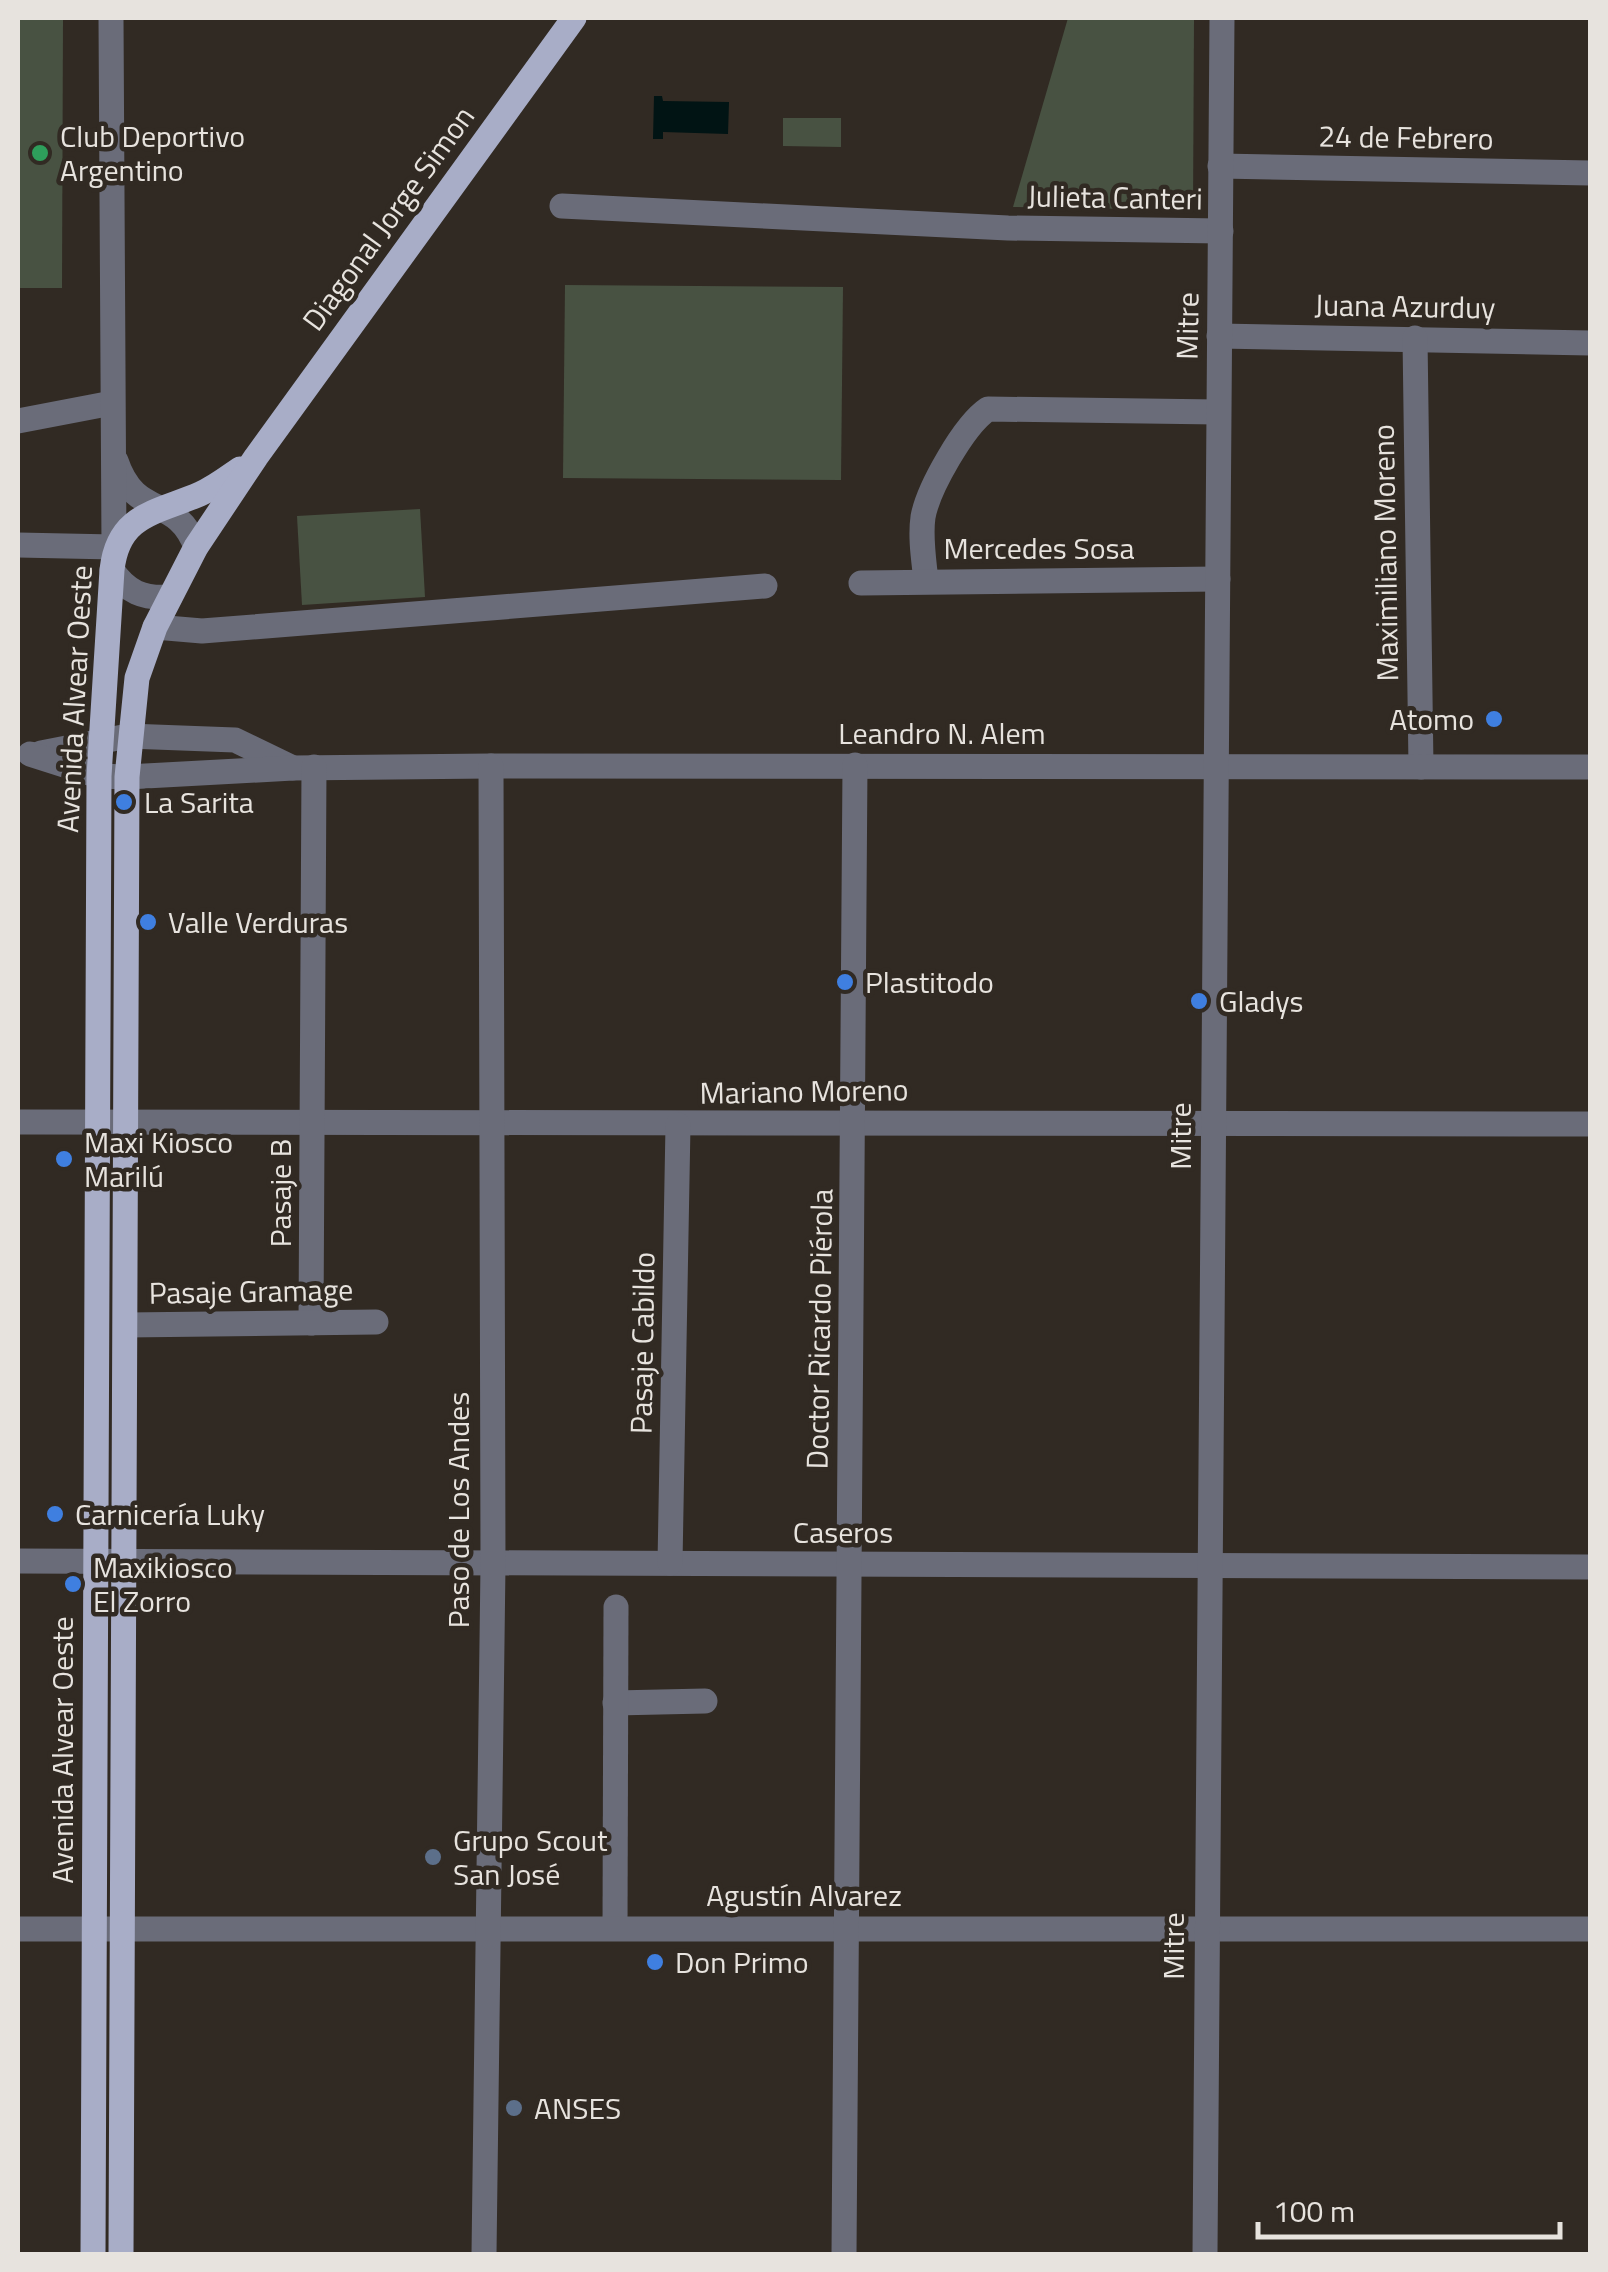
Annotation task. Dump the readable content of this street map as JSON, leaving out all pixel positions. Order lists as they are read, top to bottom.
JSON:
{
  "streets": {
    "main road": ["Diagonal Jorge Simon", "Avenida Alvear Oeste"],
    "street": [
      "24 de Febrero",
      "Julieta Canteri",
      "Juana Azurduy",
      "Mitre",
      "Mercedes Sosa",
      "Maximiliano Moreno",
      "Leandro N. Alem",
      "Mariano Moreno",
      "Pasaje B",
      "Pasaje Gramage",
      "Doctor Ricardo Piérola",
      "Pasaje Cabildo",
      "Paso de Los Andes",
      "Caseros",
      "Agustín Alvarez"
    ]
  },
  "crossings": [
    ["24 de Febrero", "Mitre"],
    ["Julieta Canteri", "Mitre"],
    ["Diagonal Jorge Simon", "Avenida Alvear Oeste"],
    ["Juana Azurduy", "Mitre"],
    ["Juana Azurduy", "Maximiliano Moreno"],
    ["Mitre", "Mercedes Sosa"],
    ["Mitre", "Leandro N. Alem"],
    ["Mitre", "Mariano Moreno"],
    ["Mitre", "Caseros"],
    ["Mitre", "Agustín Alvarez"],
    ["Maximiliano Moreno", "Leandro N. Alem"],
    ["Avenida Alvear Oeste", "Leandro N. Alem"],
    ["Avenida Alvear Oeste", "Mariano Moreno"],
    ["Avenida Alvear Oeste", "Pasaje Gramage"],
    ["Avenida Alvear Oeste", "Caseros"],
    ["Avenida Alvear Oeste", "Agustín Alvarez"],
    ["Leandro N. Alem", "Pasaje B"],
    ["Leandro N. Alem", "Doctor Ricardo Piérola"],
    ["Leandro N. Alem", "Paso de Los Andes"],
    ["Mariano Moreno", "Pasaje B"],
    ["Mariano Moreno", "Doctor Ricardo Piérola"],
    ["Mariano Moreno", "Pasaje Cabildo"],
    ["Mariano Moreno", "Paso de Los Andes"],
    ["Pasaje B", "Pasaje Gramage"],
    ["Doctor Ricardo Piérola", "Caseros"],
    ["Doctor Ricardo Piérola", "Agustín Alvarez"],
    ["Pasaje Cabildo", "Caseros"],
    ["Paso de Los Andes", "Caseros"],
    ["Paso de Los Andes", "Agustín Alvarez"]
  ],
  "places": [
    "Club Deportivo Argentino",
    "Atomo",
    "La Sarita",
    "Valle Verduras",
    "Plastitodo",
    "Gladys",
    "Maxi Kiosco Marilú",
    "Carnicería Luky",
    "Maxikiosco El Zorro",
    "Grupo Scout San José",
    "Don Primo",
    "ANSES"
  ],
  "scale_bar": "100 m"
}
